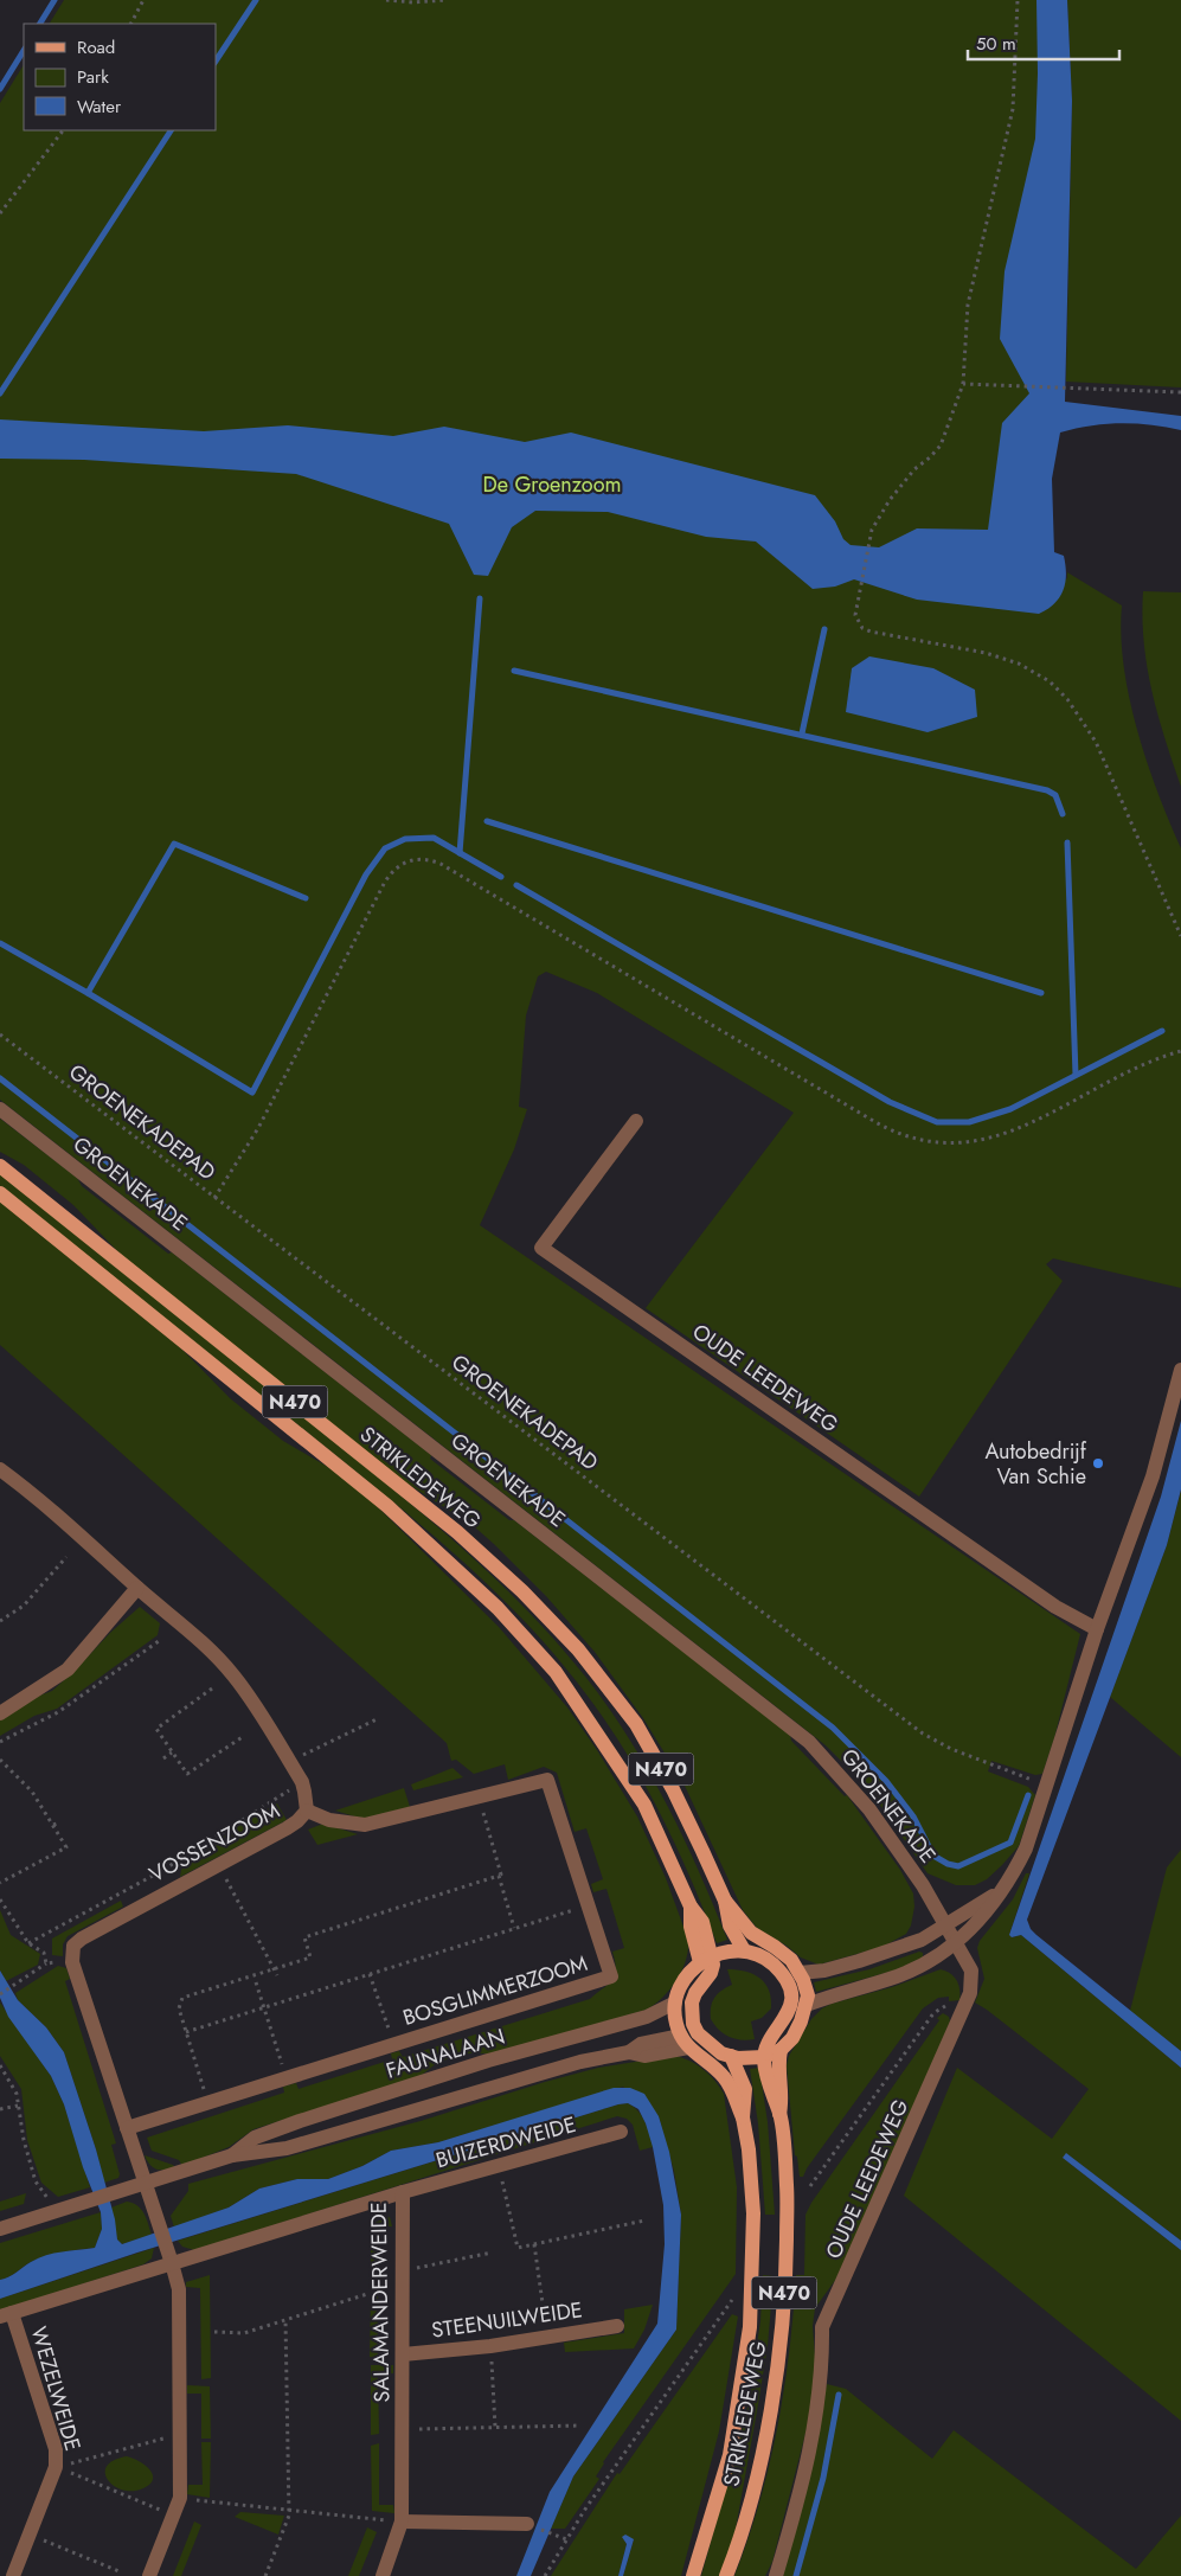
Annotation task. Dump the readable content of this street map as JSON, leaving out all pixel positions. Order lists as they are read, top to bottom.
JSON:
{
  "streets": {
    "main road": ["N470", "STRIKLEDEWEG"],
    "street": [
      "GROENEKADE",
      "OUDE LEEDEWEG",
      "VOSSENZOOM",
      "BOSGLIMMERZOOM",
      "FAUNALAAN",
      "BUIZERDWEIDE",
      "SALAMANDERWEIDE",
      "STEENUILWEIDE",
      "WEZELWEIDE"
    ],
    "path": ["GROENEKADEPAD"]
  },
  "crossings": [
    ["GROENEKADE", "OUDE LEEDEWEG"],
    ["N470", "STRIKLEDEWEG"],
    ["STRIKLEDEWEG", "FAUNALAAN"],
    ["VOSSENZOOM", "BOSGLIMMERZOOM"],
    ["BUIZERDWEIDE", "SALAMANDERWEIDE"],
    ["SALAMANDERWEIDE", "STEENUILWEIDE"],
    ["SALAMANDERWEIDE", "WEZELWEIDE"]
  ],
  "parks": ["De Groenzoom"],
  "places": ["Autobedrijf Van Schie"],
  "legend": ["Road", "Park", "Water"],
  "scale_bar": "50 m"
}
